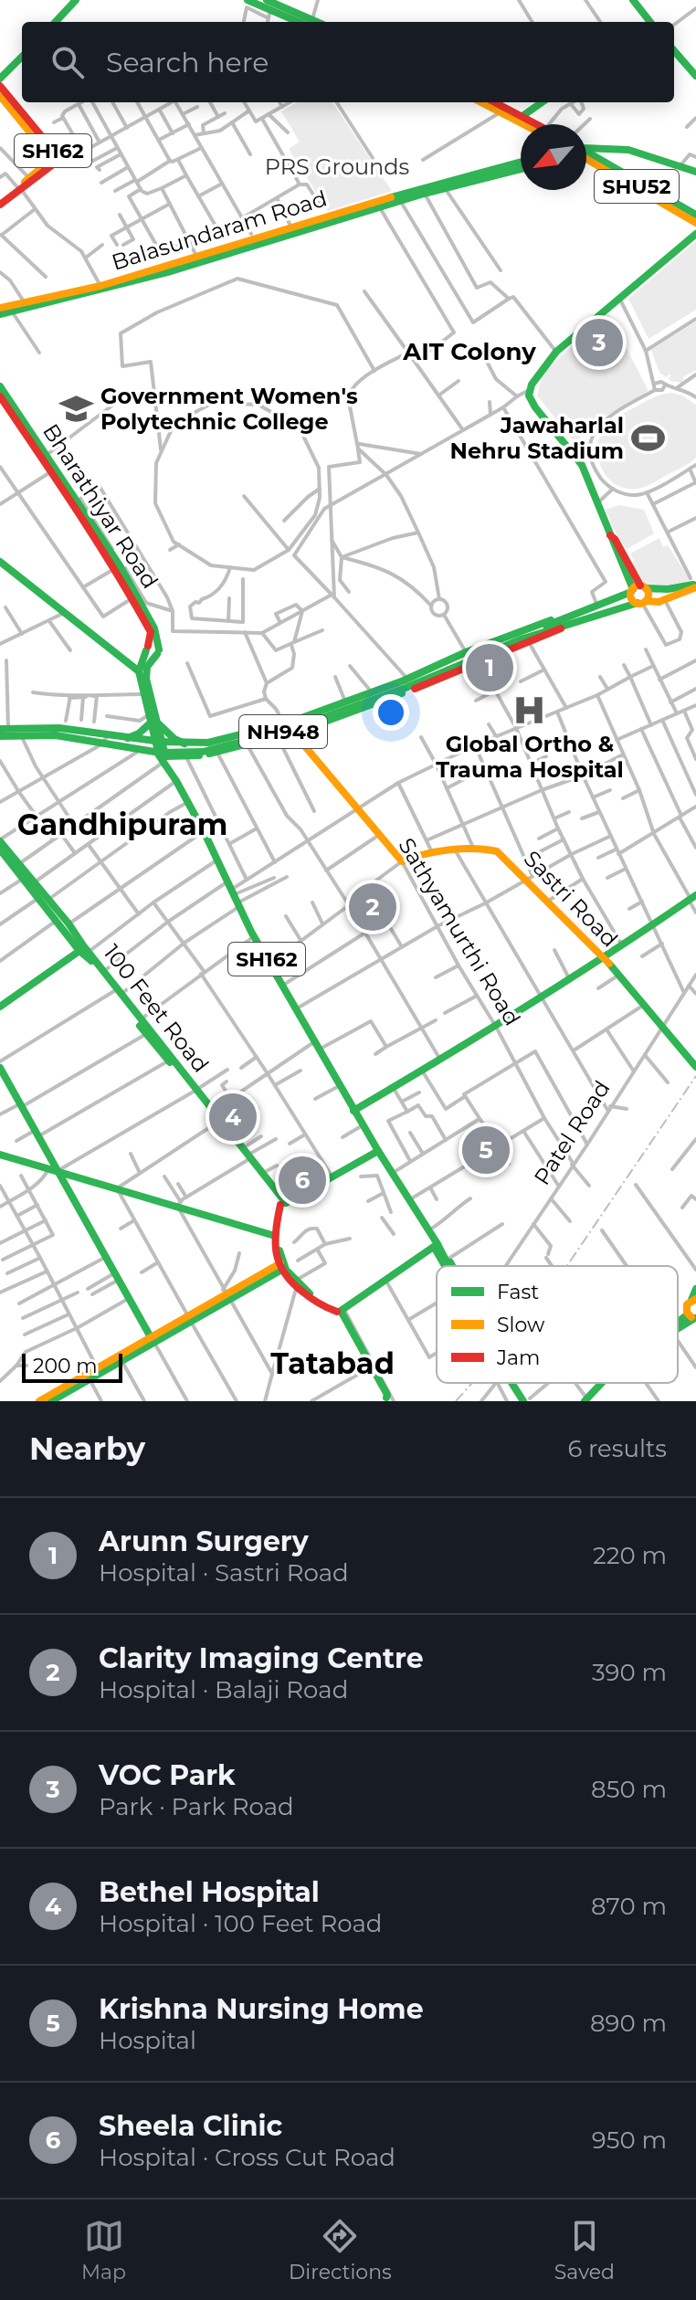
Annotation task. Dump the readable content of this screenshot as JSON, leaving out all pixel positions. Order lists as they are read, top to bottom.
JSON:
{
  "streets": {
    "main road": [
      "SH162",
      "SHU52",
      "Balasundaram Road",
      "Bharathiyar Road",
      "NH948",
      "Sastri Road",
      "Sathyamurthi Road",
      "100 Feet Road"
    ],
    "street": ["Patel Road"]
  },
  "crossings": [
    ["SH162", "Bharathiyar Road"],
    ["SH162", "100 Feet Road"],
    ["Sastri Road", "Sathyamurthi Road"],
    ["Sastri Road", "Patel Road"],
    ["Sathyamurthi Road", "Patel Road"]
  ],
  "districts": ["AIT Colony", "Gandhipuram", "Tatabad"],
  "parks": ["PRS Grounds"],
  "places": {
    "school or university": ["Government Women's Polytechnic College"],
    "sports": ["Jawaharlal Nehru Stadium"],
    "hospital": ["Global Ortho & Trauma Hospital"]
  },
  "legend": ["Fast", "Slow", "Jam"],
  "scale_bar": "200 m",
  "north": "bottom left",
  "page": {
    "search": "Search here",
    "pins": [
      "3",
      "1",
      "2",
      "4",
      "5",
      "6"
    ],
    "scale": "200 m",
    "heading": ["Nearby", "6 results"],
    "list": [
      {
        "mark": "1",
        "name": "Arunn Surgery",
        "note": "Hospital · Sastri Road",
        "value": "220 m"
      },
      {
        "mark": "2",
        "name": "Clarity Imaging Centre",
        "note": "Hospital · Balaji Road",
        "value": "390 m"
      },
      {
        "mark": "3",
        "name": "VOC Park",
        "note": "Park · Park Road",
        "value": "850 m"
      },
      {
        "mark": "4",
        "name": "Bethel Hospital",
        "note": "Hospital · 100 Feet Road",
        "value": "870 m"
      },
      {
        "mark": "5",
        "name": "Krishna Nursing Home",
        "note": "Hospital",
        "value": "890 m"
      },
      {
        "mark": "6",
        "name": "Sheela Clinic",
        "note": "Hospital · Cross Cut Road",
        "value": "950 m"
      }
    ],
    "nav": ["Map", "Directions", "Saved"]
  }
}
